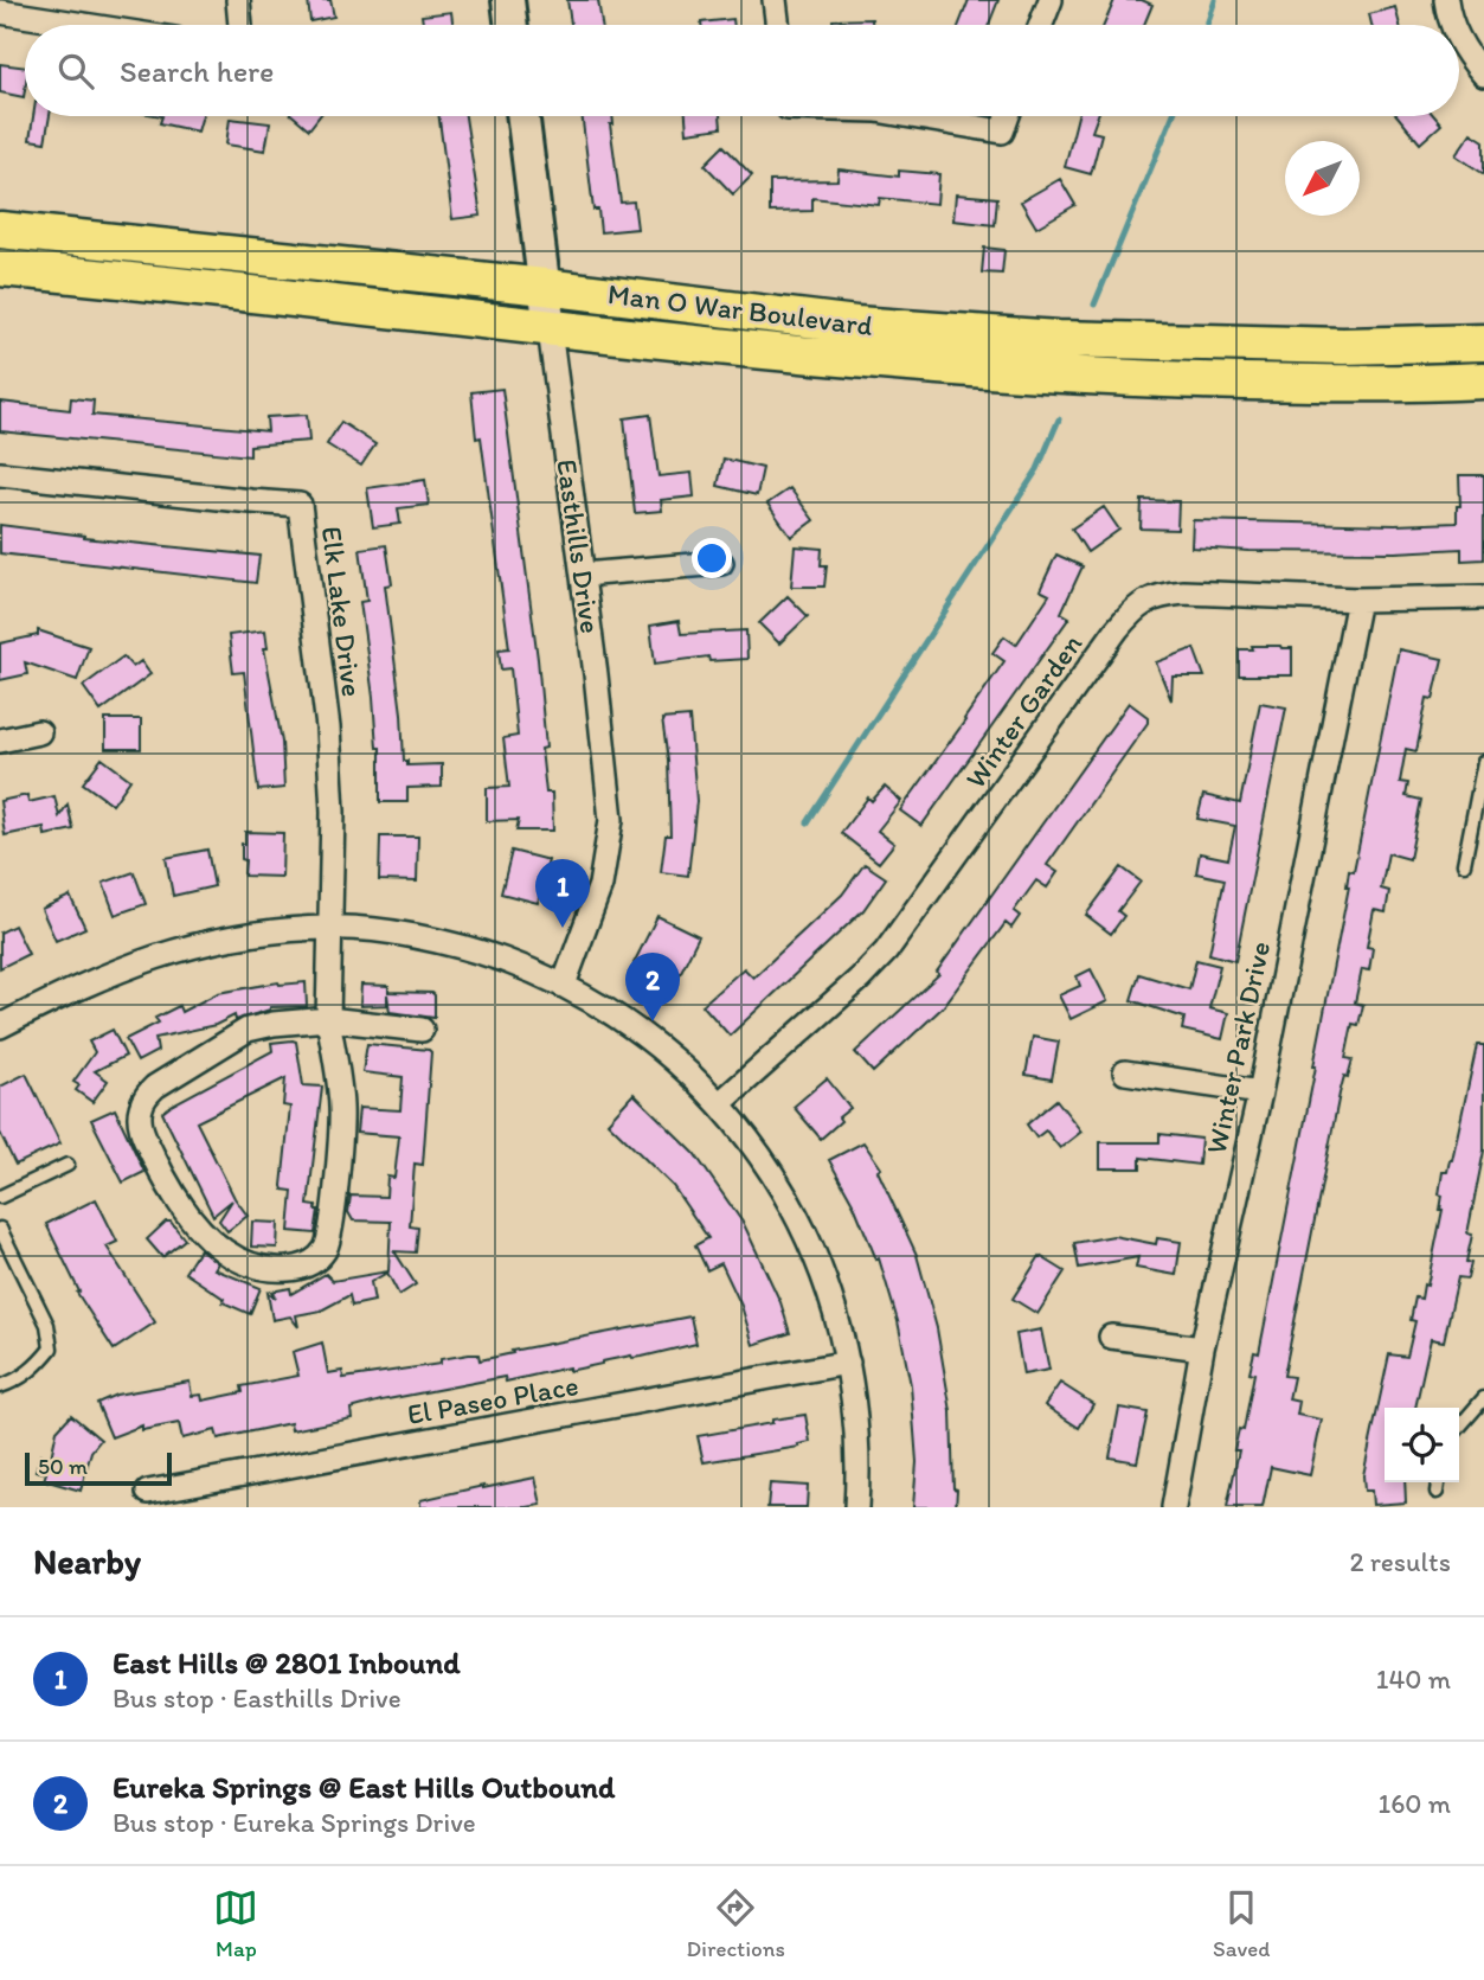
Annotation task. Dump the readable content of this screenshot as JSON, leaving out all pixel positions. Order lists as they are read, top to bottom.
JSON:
{
  "streets": {
    "main road": ["Man O War Boulevard"],
    "street": [
      "Easthills Drive",
      "Elk Lake Drive",
      "Winter Garden",
      "Winter Park Drive",
      "El Paseo Place"
    ]
  },
  "crossings": [
    ["Man O War Boulevard", "Easthills Drive"],
    ["Winter Garden", "Winter Park Drive"]
  ],
  "scale_bar": "50 m",
  "north": "bottom left",
  "page": {
    "search": "Search here",
    "pins": ["1", "2"],
    "scale": "50 m",
    "heading": ["Nearby", "2 results"],
    "list": [
      {
        "mark": "1",
        "name": "East Hills @ 2801 Inbound",
        "note": "Bus stop · Easthills Drive",
        "value": "140 m"
      },
      {
        "mark": "2",
        "name": "Eureka Springs @ East Hills Outbound",
        "note": "Bus stop · Eureka Springs Drive",
        "value": "160 m"
      }
    ],
    "nav": ["Map", "Directions", "Saved"]
  }
}
